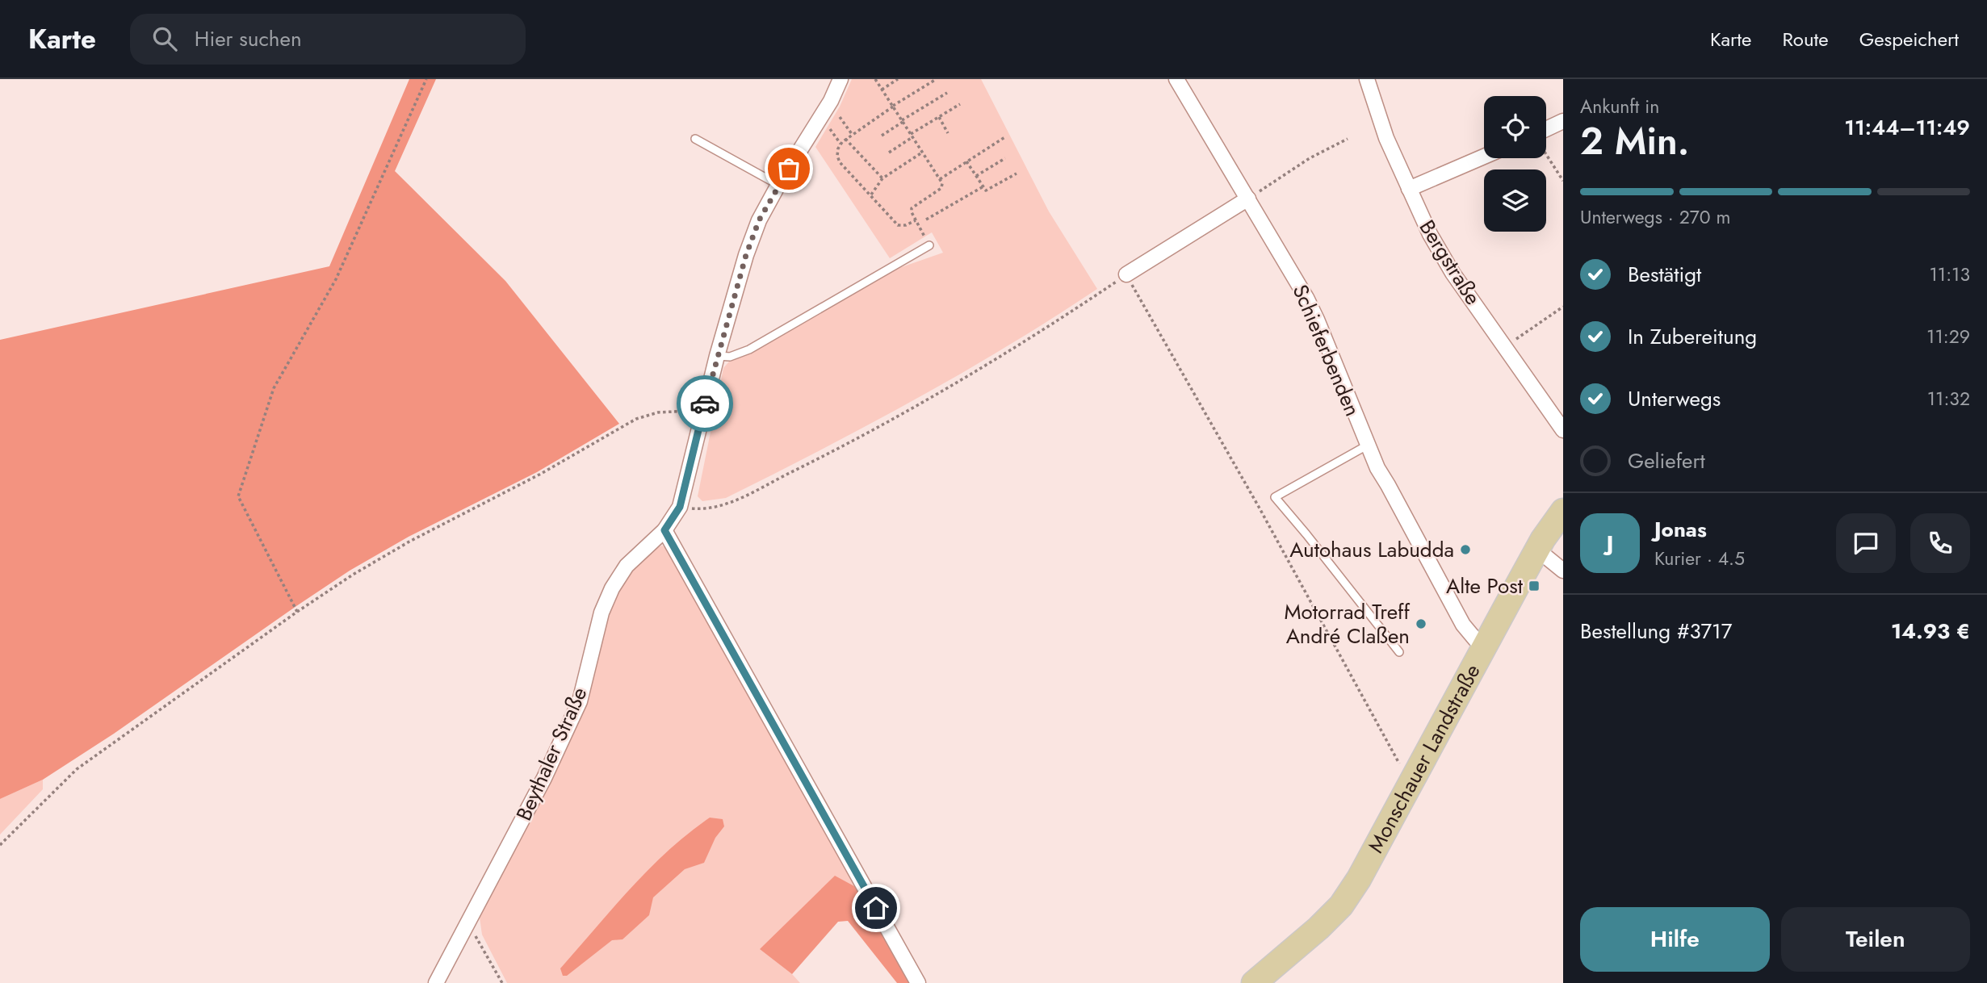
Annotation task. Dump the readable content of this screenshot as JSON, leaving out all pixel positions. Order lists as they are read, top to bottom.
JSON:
{
  "streets": {
    "main road": ["Monschauer Landstraße"],
    "street": ["Bergstraße", "Schieferbenden", "Beythaler Straße"]
  },
  "crossings": [
    ["Schieferbenden", "Monschauer Landstraße"]
  ],
  "places": {
    "other": ["Autohaus Labudda", "Motorrad Treff André Claßen"],
    "transit": ["Alte Post"]
  },
  "page": {
    "header": "Karte",
    "search": "Hier suchen",
    "nav": ["Karte", "Route", "Gespeichert"],
    "heading": ["2 Min.", "Ankunft in", "11:44–11:49"],
    "panel": [
      "Jonas",
      "Kurier · 4.5",
      "Bestellung #3717",
      "14.93 €"
    ],
    "bar": "Unterwegs · 270 m",
    "list": [
      ["Bestätigt", "11:13"],
      ["In Zubereitung", "11:29"],
      ["Unterwegs", "11:32"],
      "Geliefert"
    ],
    "round": "J",
    "buttons": ["Hilfe", "Teilen"]
  }
}
